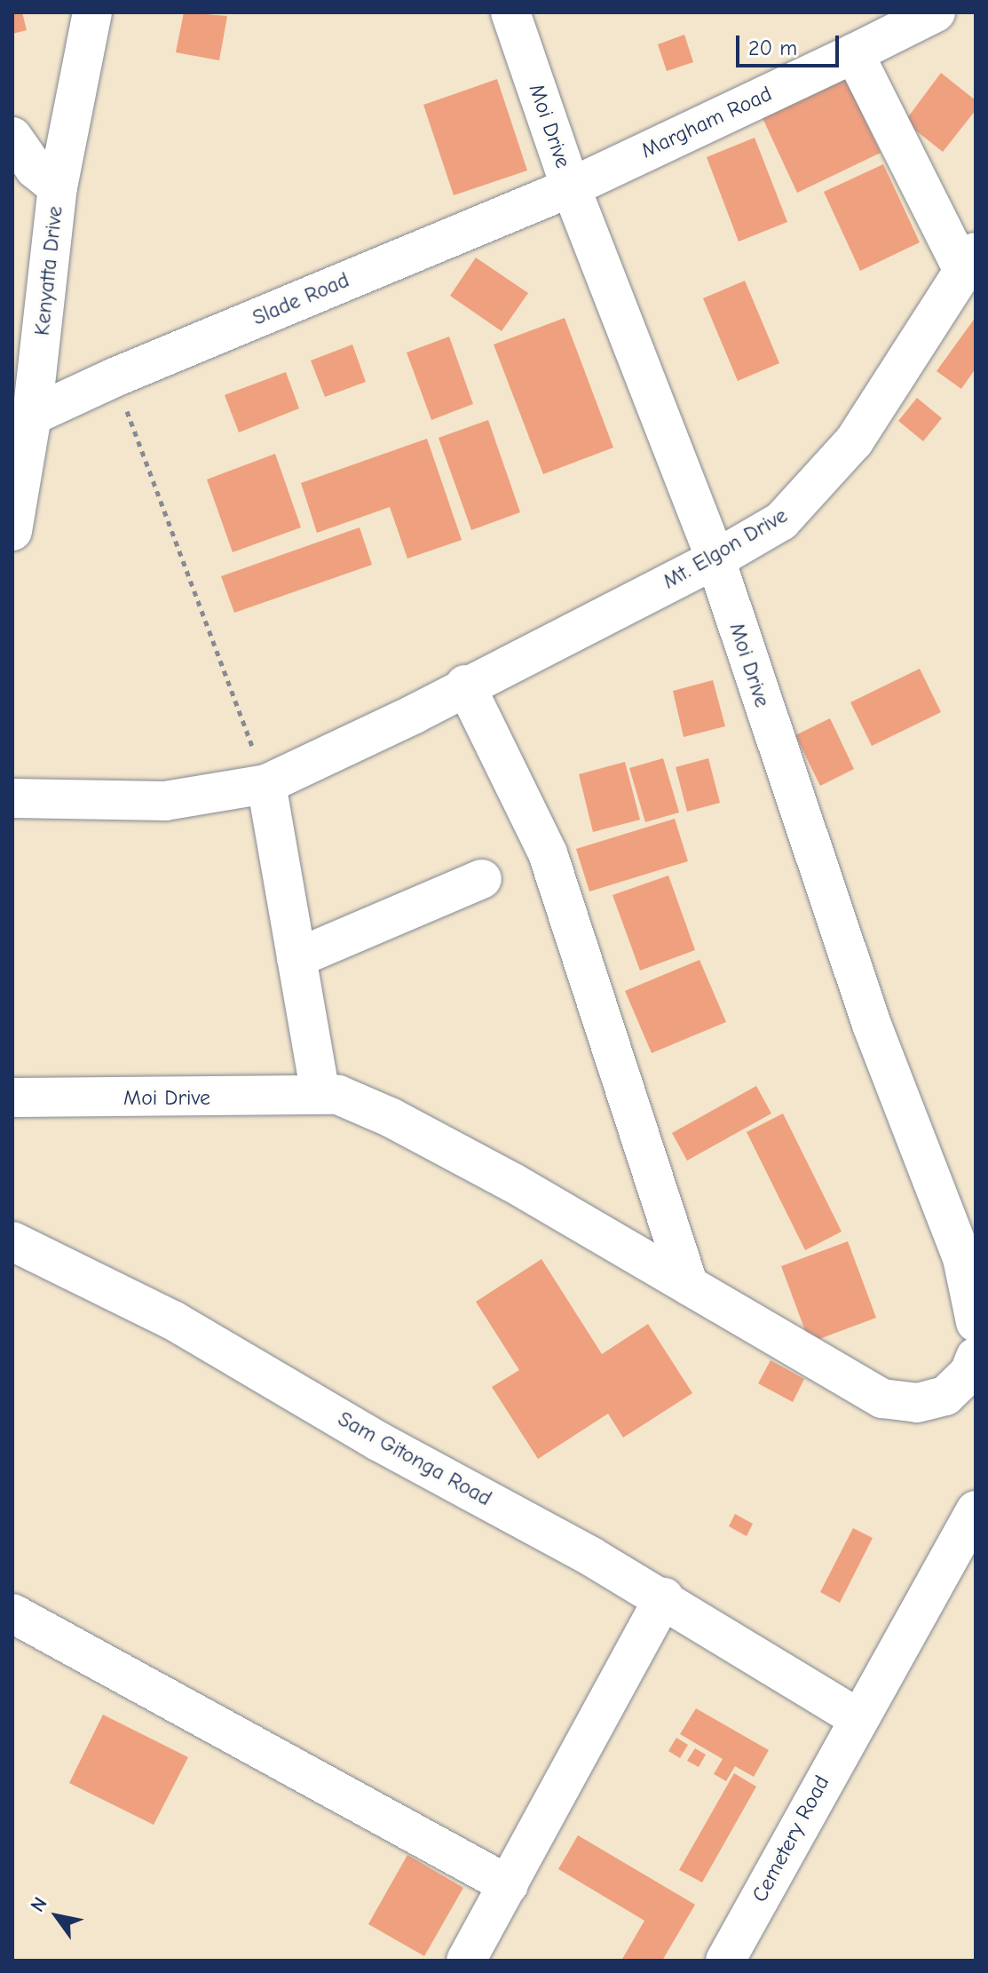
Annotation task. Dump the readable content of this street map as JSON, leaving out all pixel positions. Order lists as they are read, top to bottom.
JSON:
{
  "streets": {
    "street": [
      "Margham Road",
      "Moi Drive",
      "Kenyatta Drive",
      "Slade Road",
      "Mt. Elgon Drive",
      "Sam Gitonga Road",
      "Cemetery Road"
    ]
  },
  "crossings": [
    ["Margham Road", "Moi Drive"],
    ["Margham Road", "Slade Road"],
    ["Moi Drive", "Slade Road"],
    ["Moi Drive", "Mt. Elgon Drive"],
    ["Kenyatta Drive", "Slade Road"],
    ["Sam Gitonga Road", "Cemetery Road"]
  ],
  "scale_bar": "20 m",
  "north": "top left"
}
